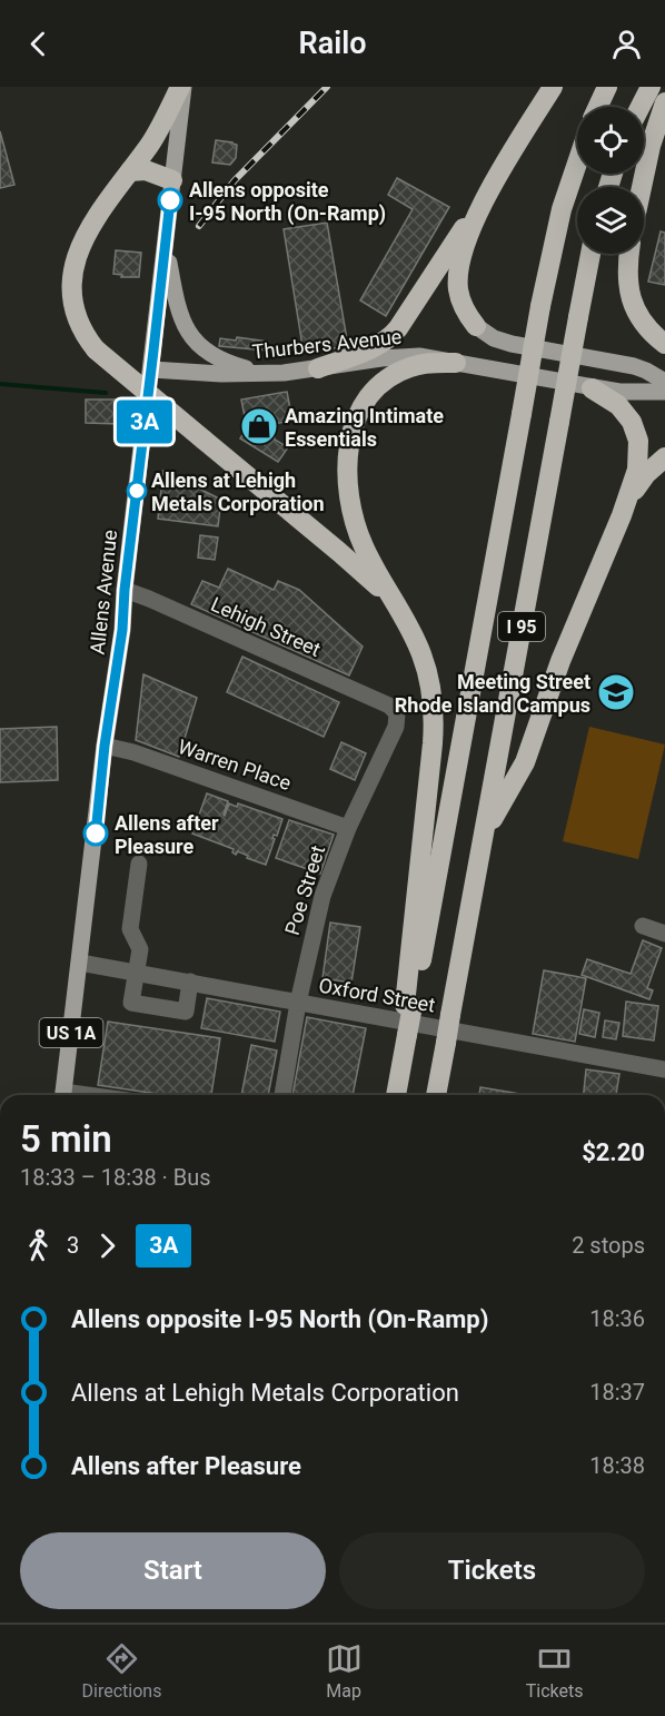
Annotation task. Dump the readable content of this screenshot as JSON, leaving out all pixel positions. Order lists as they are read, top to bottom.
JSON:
{
  "streets": {
    "highway": ["I 95"],
    "main road": ["Thurbers Avenue", "Allens Avenue", "US 1A"],
    "street": [
      "Lehigh Street",
      "Warren Place",
      "Poe Street",
      "Oxford Street"
    ]
  },
  "crossings": [
    ["Thurbers Avenue", "Allens Avenue"],
    ["Allens Avenue", "Lehigh Street"],
    ["Allens Avenue", "Warren Place"],
    ["Allens Avenue", "Oxford Street"],
    ["Lehigh Street", "Poe Street"],
    ["Warren Place", "Poe Street"],
    ["Poe Street", "Oxford Street"]
  ],
  "places": {
    "other": ["Allens opposite I-95 North (On-Ramp)", "Allens at Lehigh Metals Corporation", "Allens after Pleasure"],
    "shop": ["Amazing Intimate Essentials"],
    "school or university": ["Meeting Street Rhode Island Campus"]
  },
  "lines": ["bus line 3A"],
  "page": {
    "header": "Railo",
    "on_map": "3A",
    "heading": ["5 min", "18:33 – 18:38 · Bus", "$2.20"],
    "legs": ["3", "3A", "2 stops"],
    "list": [
      {
        "name": "Allens opposite I-95 North (On-Ramp)",
        "value": "18:36"
      },
      {
        "name": "Allens at Lehigh Metals Corporation",
        "value": "18:37"
      },
      {
        "name": "Allens after Pleasure",
        "value": "18:38"
      }
    ],
    "buttons": ["Start", "Tickets"],
    "tabs": ["Directions", "Map", "Tickets"]
  }
}
